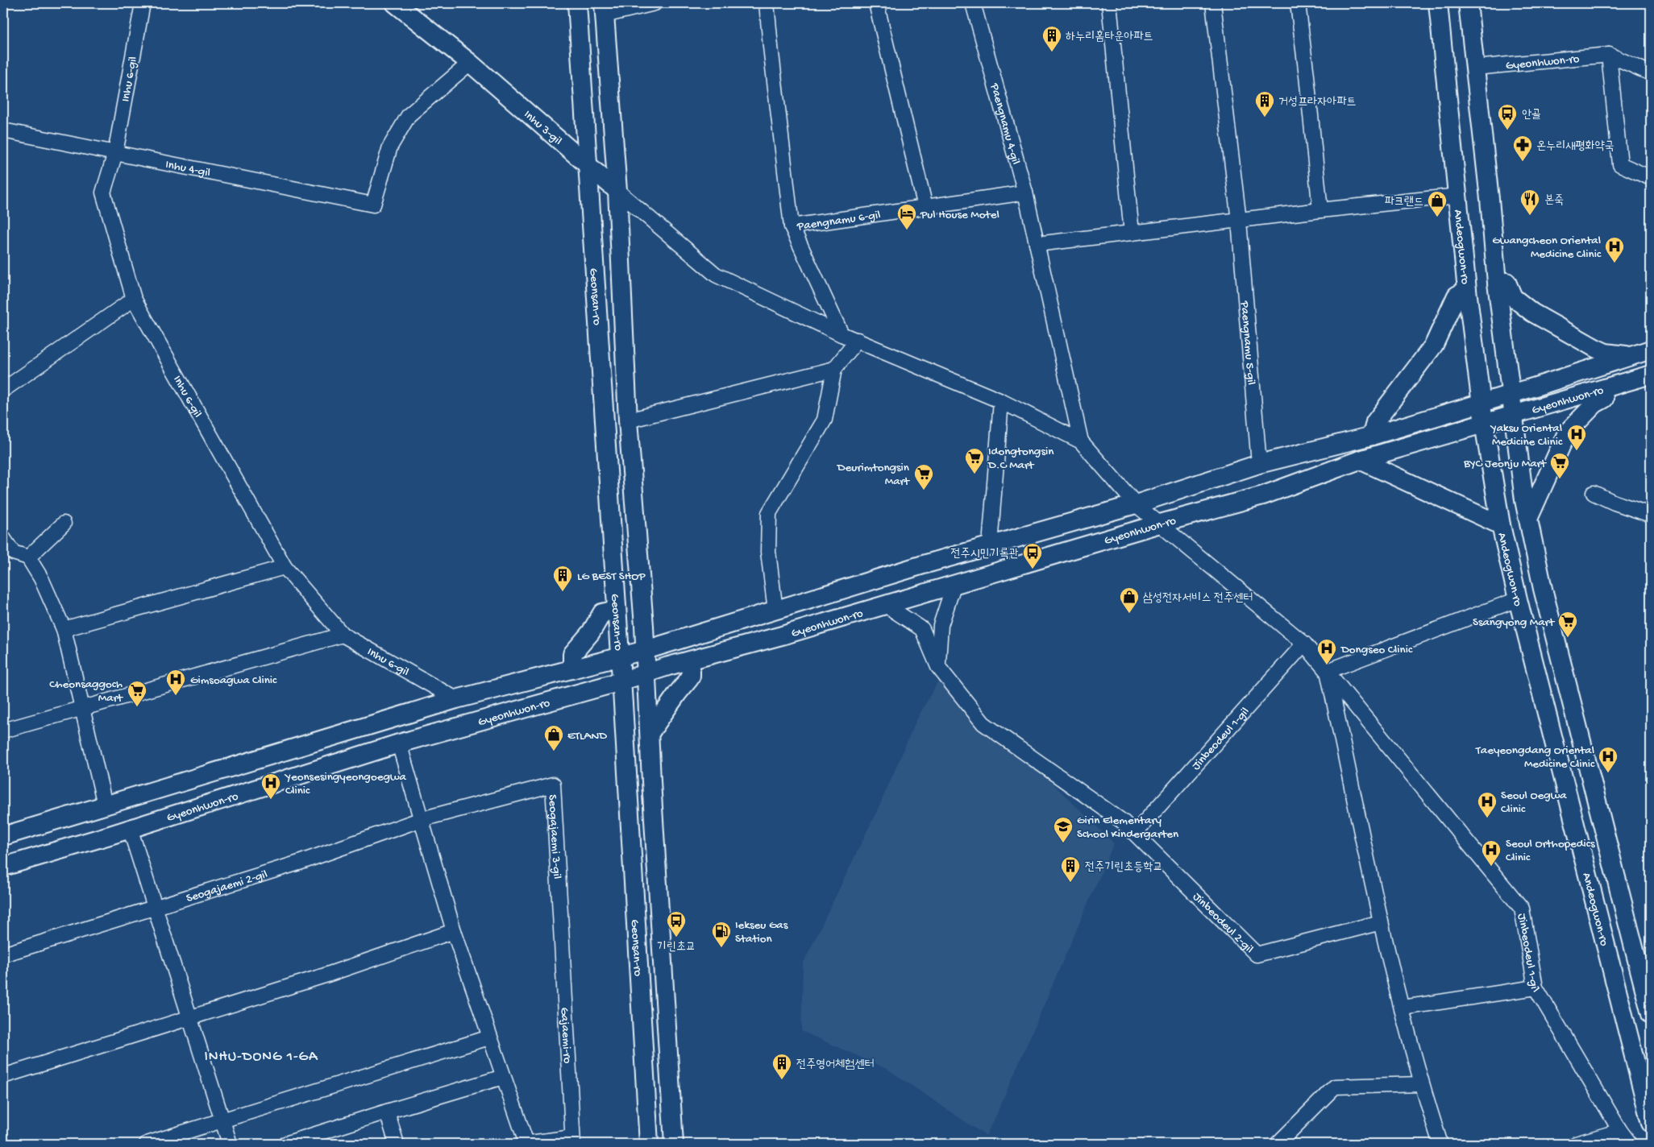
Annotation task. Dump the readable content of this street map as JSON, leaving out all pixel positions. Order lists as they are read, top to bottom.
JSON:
{
  "streets": {
    "street": [
      "Gyeonhwon-ro",
      "Inhu 6-gil",
      "Paengnamu 4-gil",
      "Inhu 3-gil",
      "Inhu 4-gil",
      "Paengnamu 6-gil",
      "Andeogwon-ro",
      "Geonsan-ro",
      "Paengnamu 5-gil",
      "Jinbeodeul 1-gil",
      "Seogajaemi 3-gil",
      "Seogajaemi 2-gil",
      "Jinbeodeul 2-gil",
      "Gajaemi-ro"
    ]
  },
  "crossings": [
    ["Gyeonhwon-ro", "Inhu 6-gil"],
    ["Gyeonhwon-ro", "Andeogwon-ro"],
    ["Gyeonhwon-ro", "Geonsan-ro"],
    ["Gyeonhwon-ro", "Paengnamu 5-gil"],
    ["Gyeonhwon-ro", "Jinbeodeul 1-gil"],
    ["Inhu 6-gil", "Inhu 4-gil"],
    ["Paengnamu 4-gil", "Paengnamu 6-gil"],
    ["Inhu 3-gil", "Inhu 4-gil"],
    ["Inhu 3-gil", "Geonsan-ro"],
    ["Jinbeodeul 1-gil", "Jinbeodeul 2-gil"],
    ["Seogajaemi 3-gil", "Seogajaemi 2-gil"],
    ["Seogajaemi 3-gil", "Gajaemi-ro"]
  ],
  "districts": ["INHU-DONG 1-GA"],
  "places": {
    "building": [
      "하누리홈타운아파트",
      "거성프라자아파트",
      "LG BEST SHOP",
      "전주기린초등학교",
      "전주영어체험센터"
    ],
    "bus stop": ["안골", "전주시민기록관", "기린초교"],
    "pharmacy": ["온누리새평화약국"],
    "restaurant": ["본죽"],
    "shop": ["파크랜드", "삼성전자서비스 전주센터", "ETLAND"],
    "hotel": ["Pul House Motel"],
    "hospital": [
      "Gwangcheon Oriental Medicine Clinic",
      "Yaksu Oriental Medicine Clinic",
      "Dongseo Clinic",
      "Gimsoagwa Clinic",
      "Taeyeongdang Oriental Medicine Clinic",
      "Yeonsesingyeongoegwa Clinic",
      "Seoul Oegwa Clinic",
      "Seoul Orthopedics Clinic"
    ],
    "supermarket": [
      "Idongtongsin D.C Mart",
      "BYC Jeonju Mart",
      "Deurimtongsin Mart",
      "Ssangyong Mart",
      "Cheonsaggoch Mart"
    ],
    "school or university": ["Girin Elementary School Kindergarten"],
    "fuel station": ["Iekseu Gas Station"]
  }
}
